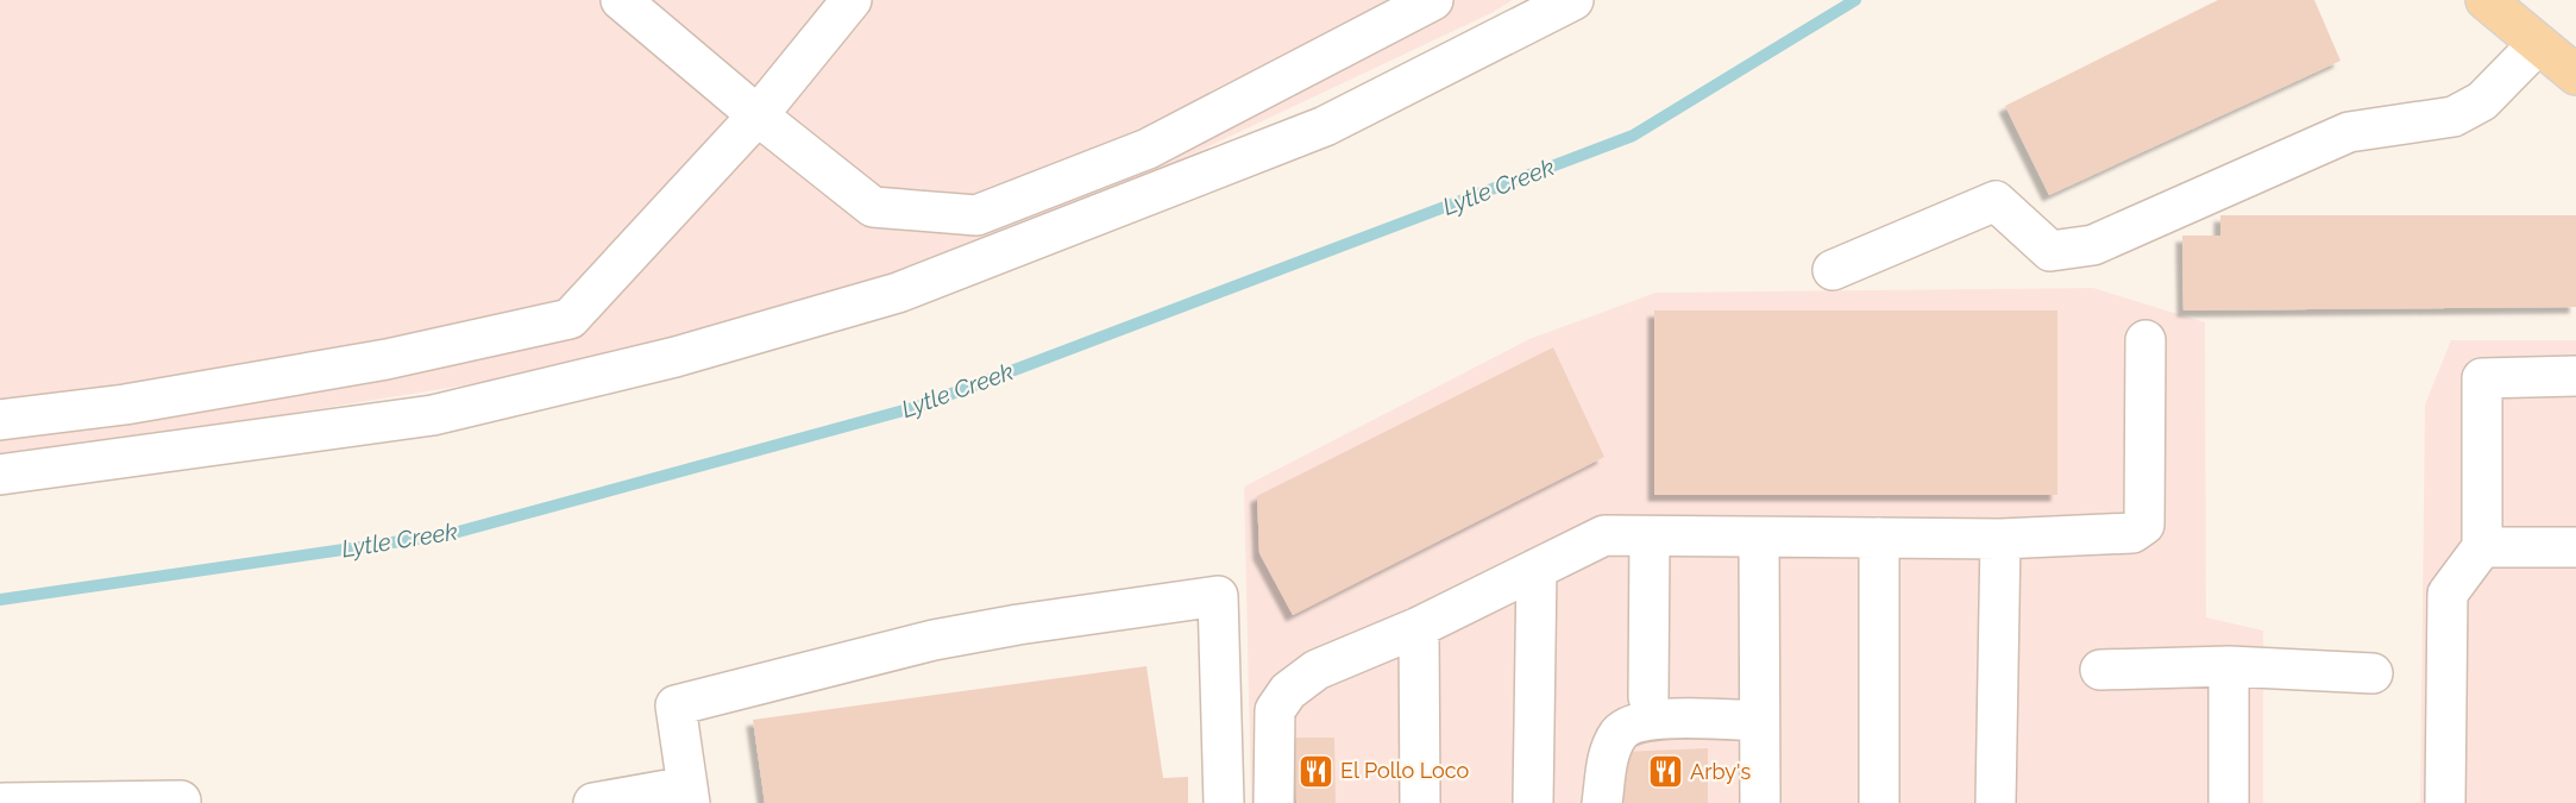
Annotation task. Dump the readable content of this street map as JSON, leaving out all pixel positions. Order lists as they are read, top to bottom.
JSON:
{
  "water": ["Lytle Creek"],
  "places": {
    "restaurant": ["El Pollo Loco", "Arby's"]
  }
}
